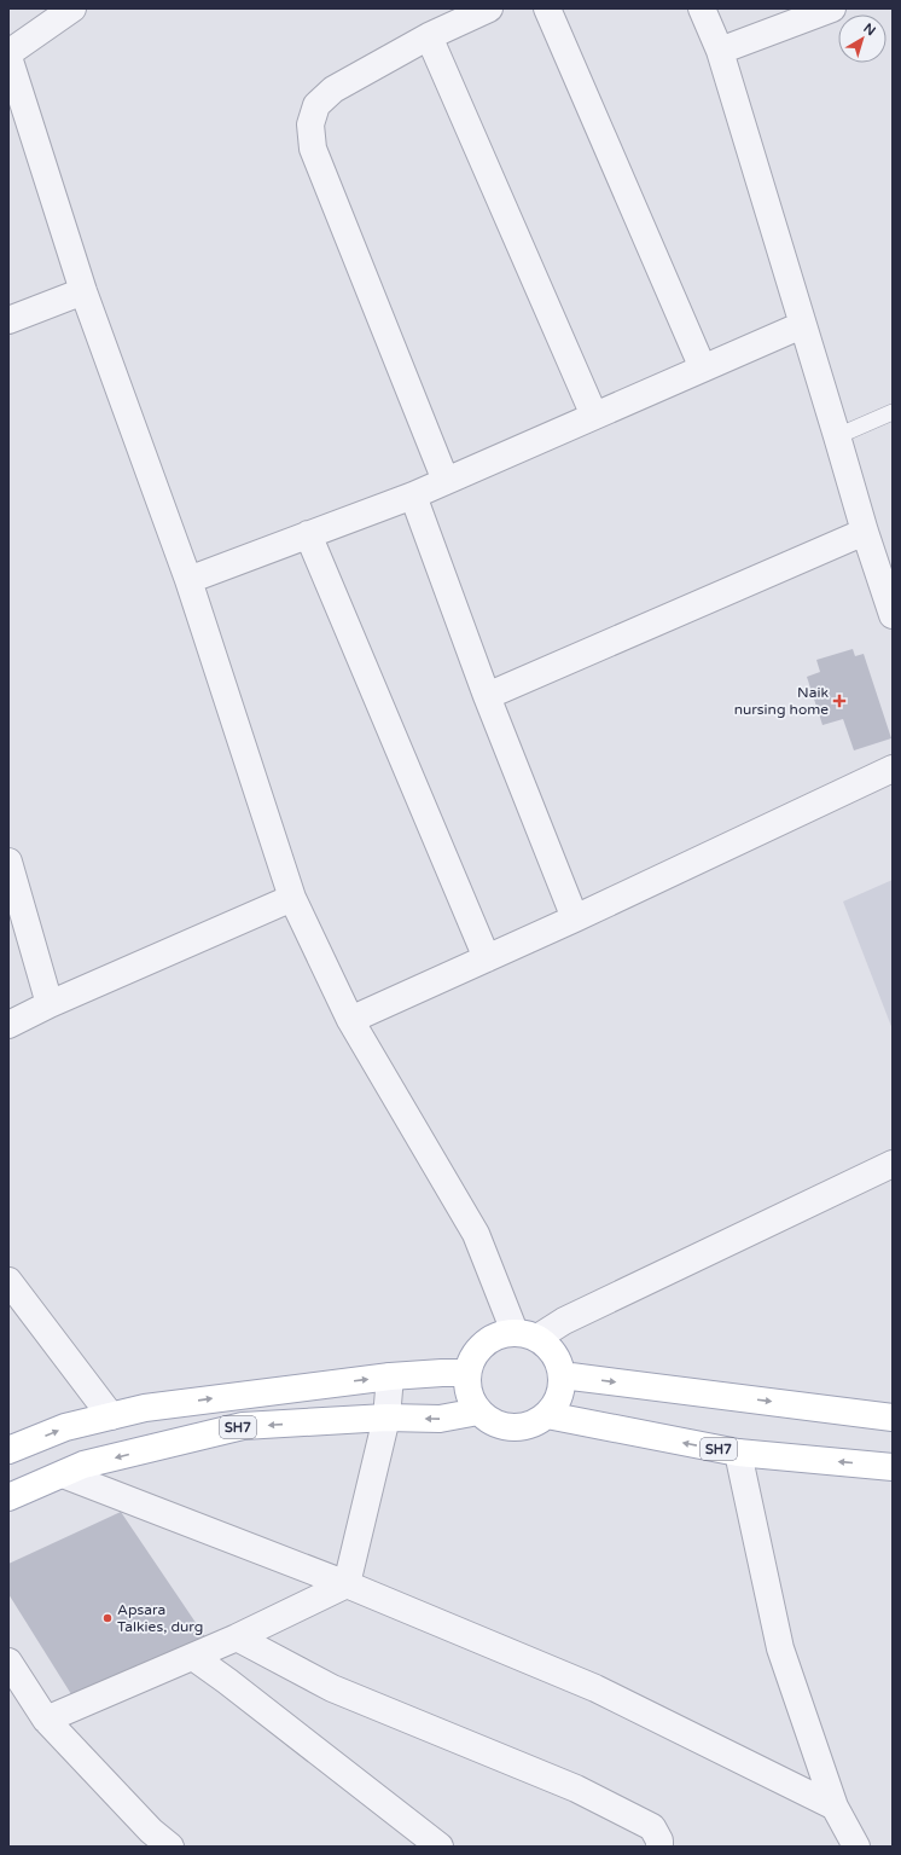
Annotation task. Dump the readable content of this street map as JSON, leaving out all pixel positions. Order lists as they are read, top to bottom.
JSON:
{
  "streets": {
    "main road": ["SH7"]
  },
  "places": {
    "health": ["Naik nursing home"],
    "other": ["Apsara Talkies, durg"]
  },
  "north": "top right"
}
